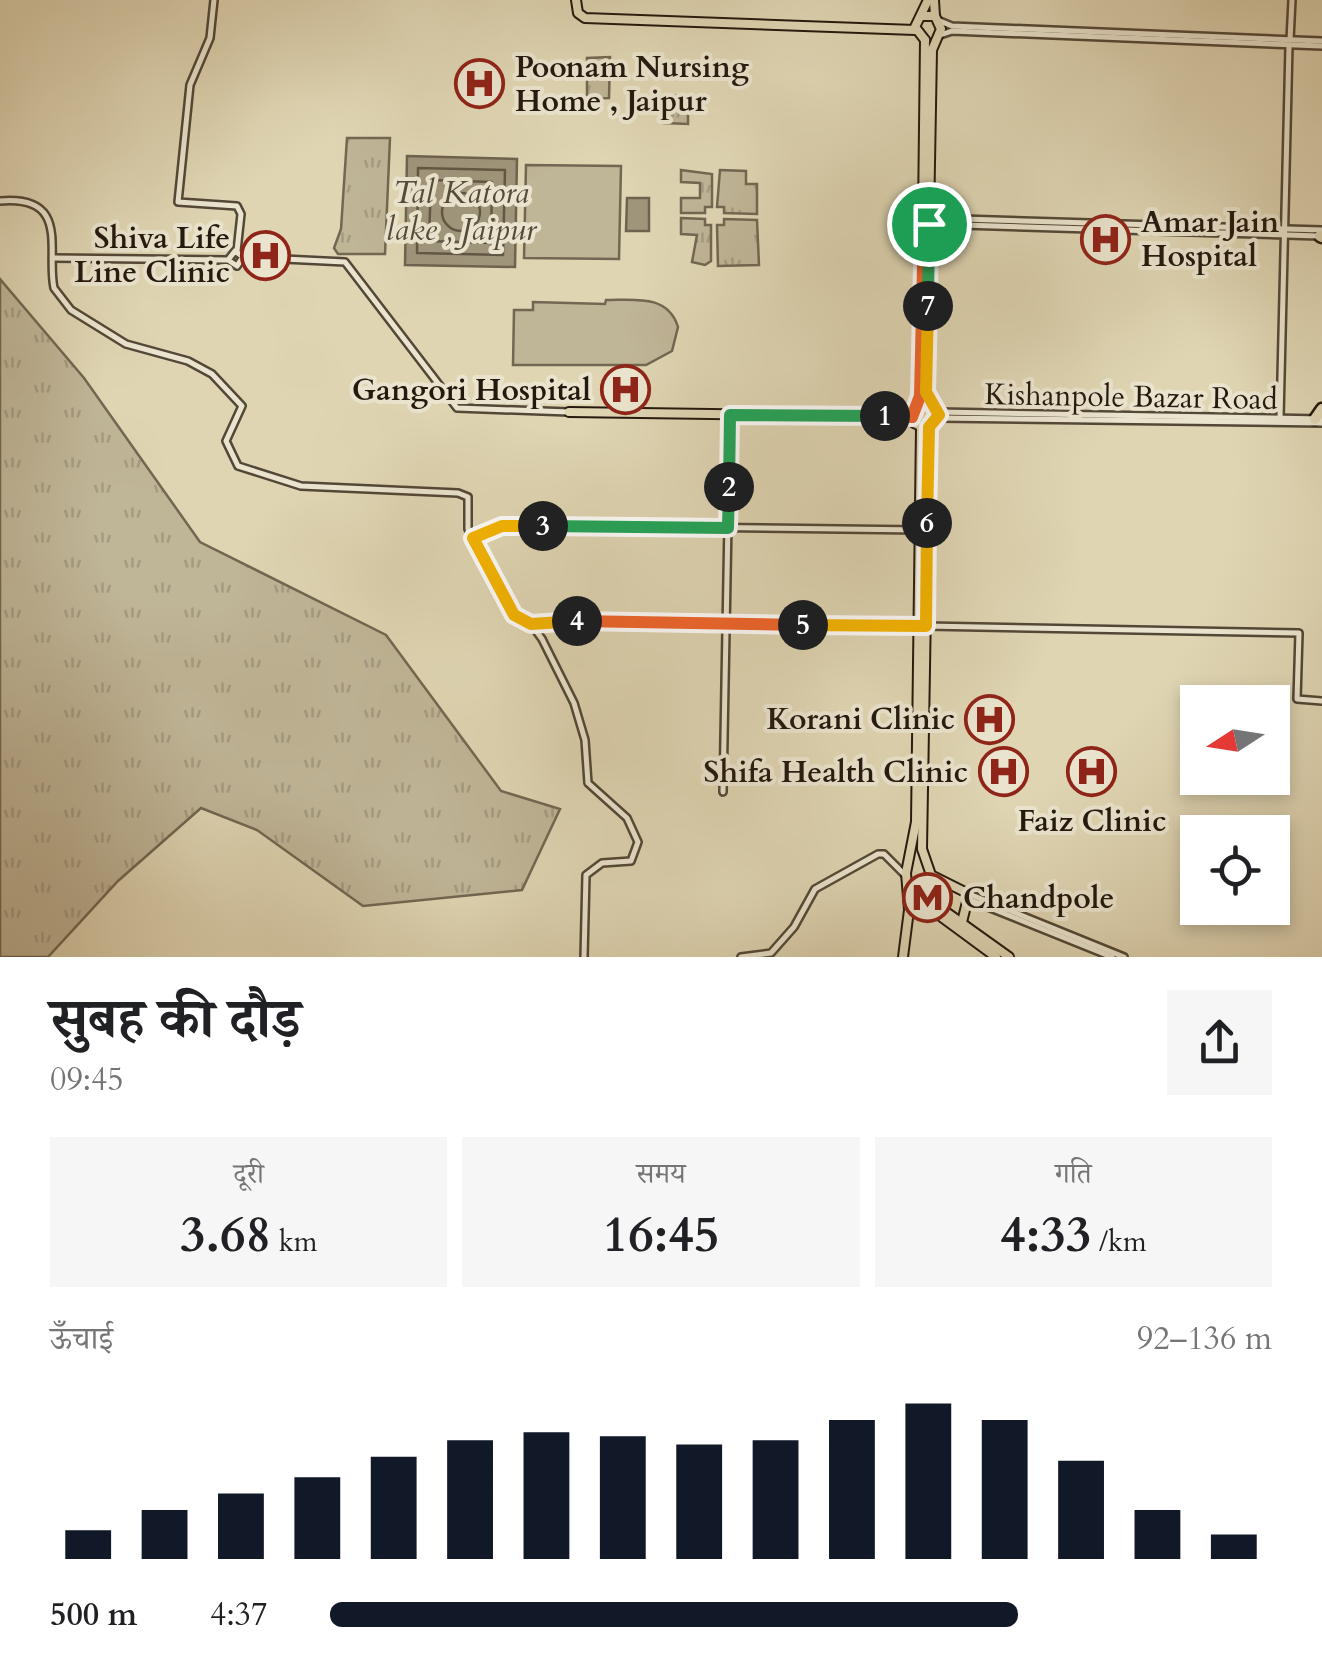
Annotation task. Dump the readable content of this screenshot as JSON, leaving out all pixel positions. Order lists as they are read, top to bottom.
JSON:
{
  "streets": {
    "street": ["Kishanpole Bazar Road"]
  },
  "water": ["Tal Katora lake , Jaipur"],
  "places": {
    "hospital": [
      "Poonam Nursing Home , Jaipur",
      "Amar Jain Hospital",
      "Shiva Life Line Clinic",
      "Gangori Hospital",
      "Korani Clinic",
      "Shifa Health Clinic",
      "Faiz Clinic"
    ],
    "metro station": ["Chandpole"]
  },
  "north": "left",
  "page": {
    "pins": [
      "7",
      "1",
      "2",
      "6",
      "3",
      "4",
      "5"
    ],
    "heading": ["सुबह की दौड़", "09:45"],
    "stats": [
      ["दूरी", "3.68 km"],
      ["समय", "16:45"],
      ["गति", "4:33 /km"]
    ],
    "chart": ["ऊँचाई", "92–136 m"],
    "list": [
      {
        "name": "500 m",
        "note": "4:37"
      }
    ]
  }
}
